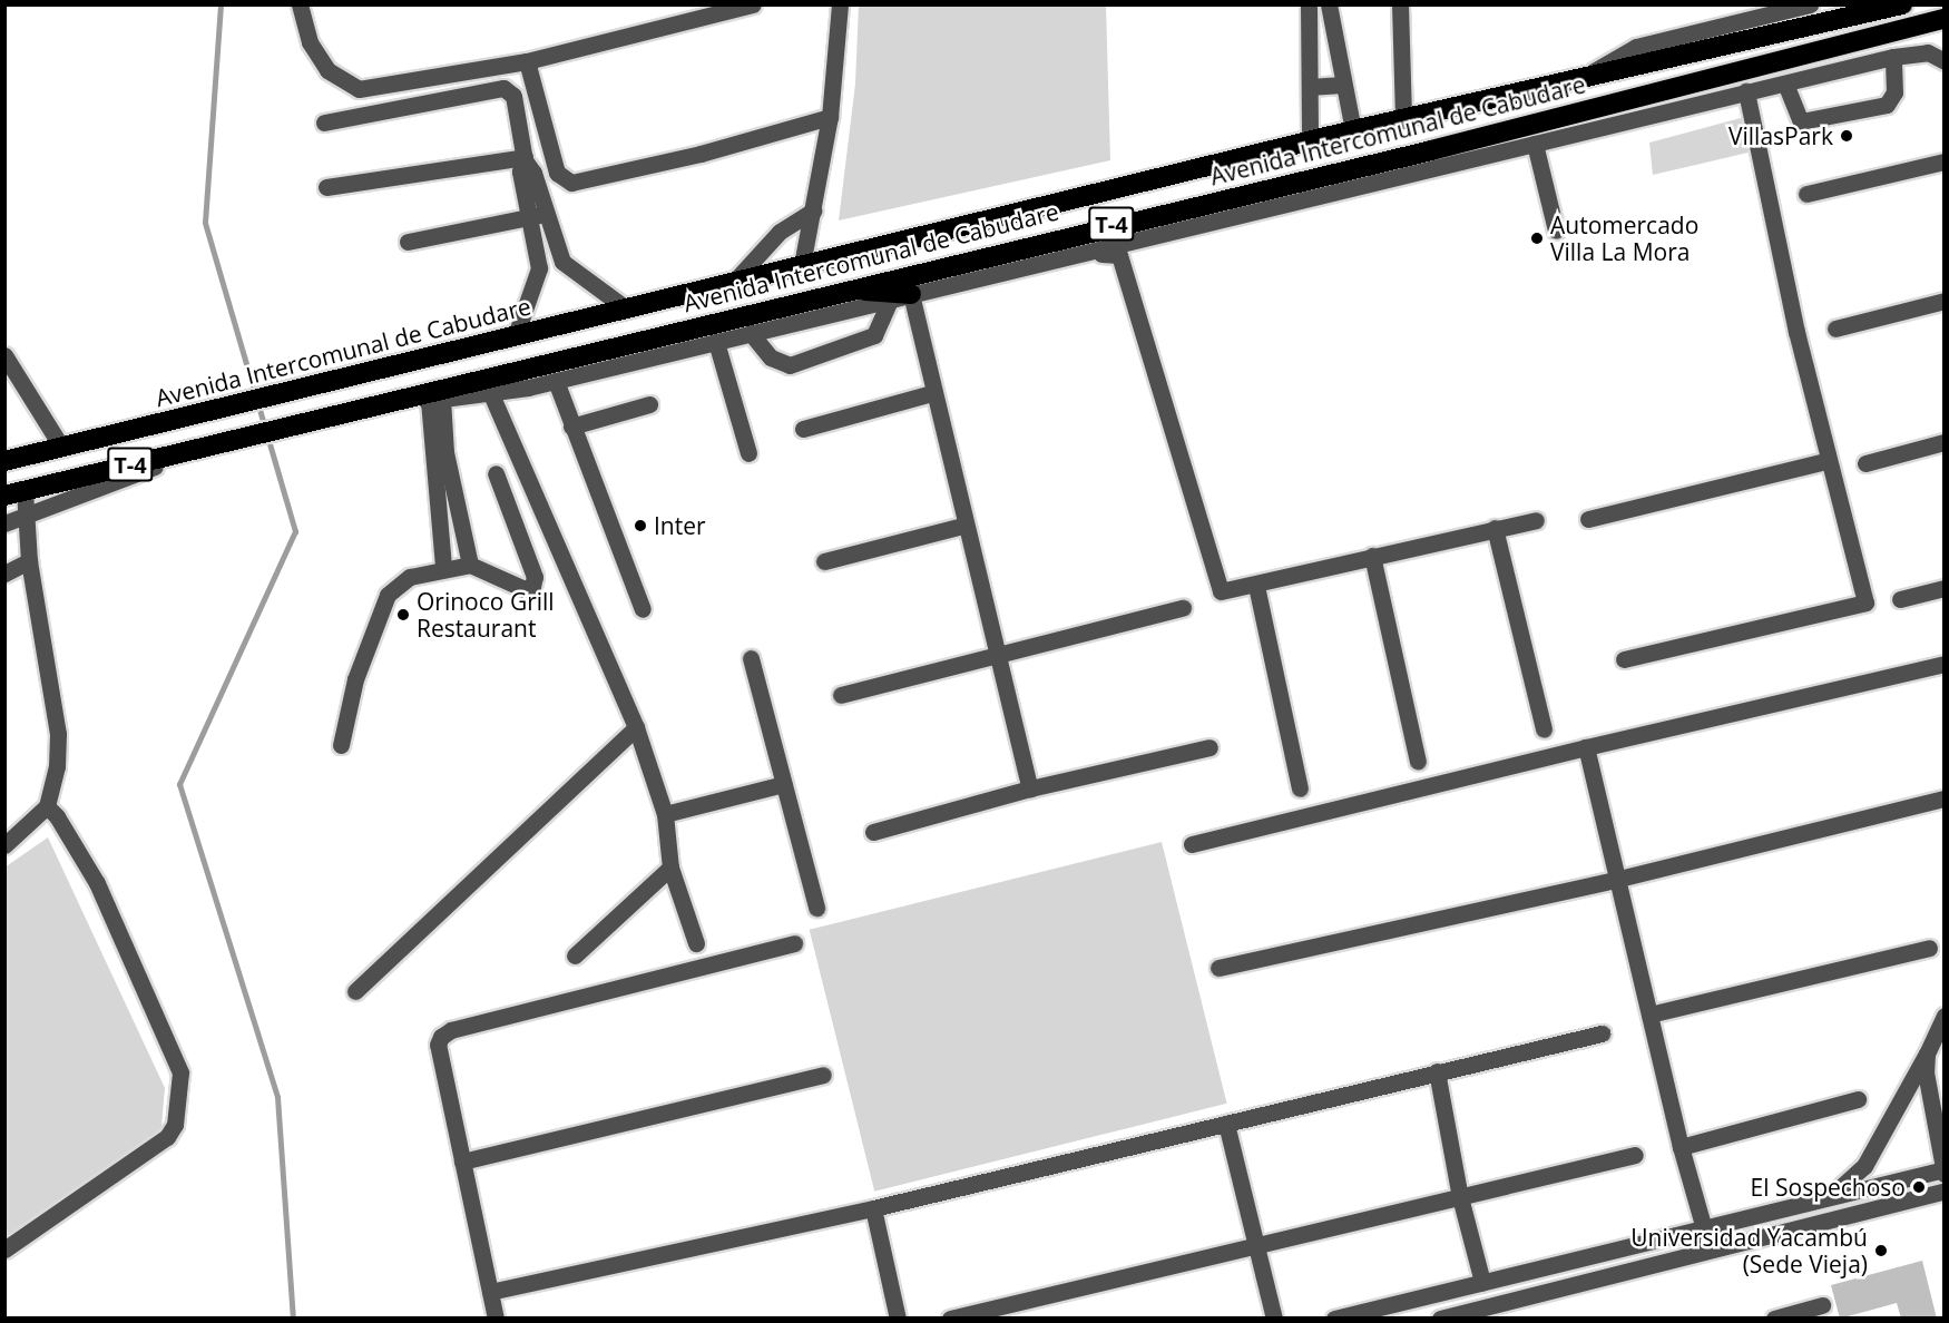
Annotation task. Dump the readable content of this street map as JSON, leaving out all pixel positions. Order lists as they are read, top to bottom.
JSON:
{
  "streets": {
    "highway": ["Avenida Intercomunal de Cabudare", "T-4"]
  },
  "places": [
    "VillasPark",
    "Automercado Villa La Mora",
    "Inter",
    "Orinoco Grill Restaurant",
    "El Sospechoso",
    "Universidad Yacambú (Sede Vieja)"
  ]
}
